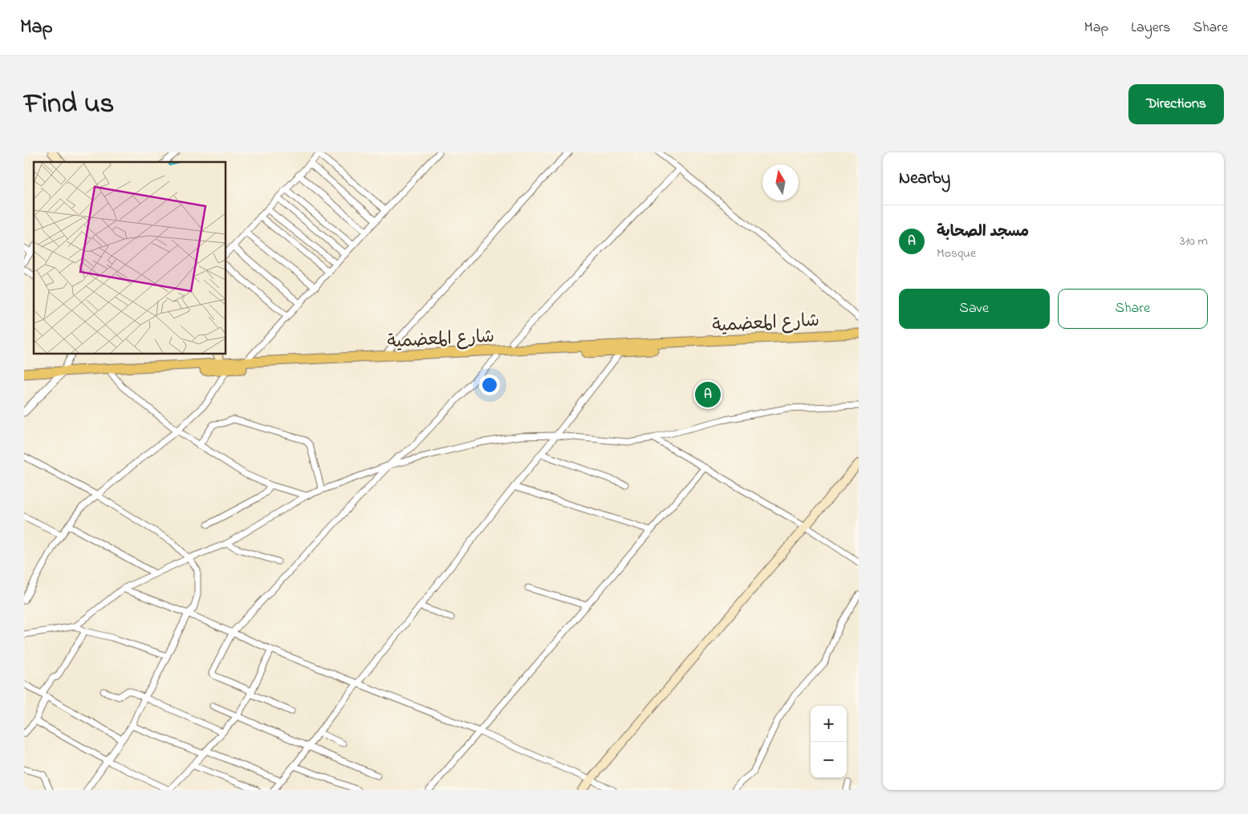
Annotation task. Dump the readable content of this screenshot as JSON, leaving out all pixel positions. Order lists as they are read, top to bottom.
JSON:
{
  "streets": {
    "main road": ["شارع المعضمية"]
  },
  "north": "top",
  "page": {
    "header": "Map",
    "nav": ["Map", "Layers", "Share"],
    "title": "Find us",
    "buttons": [
      "Directions",
      ["Save", "Share"]
    ],
    "heading": "Nearby",
    "list": [
      {
        "mark": "A",
        "name": "مسجد الصحابة",
        "note": "Mosque",
        "value": "310 m"
      }
    ],
    "pins": "A",
    "map_buttons": ["+", "−"]
  }
}
